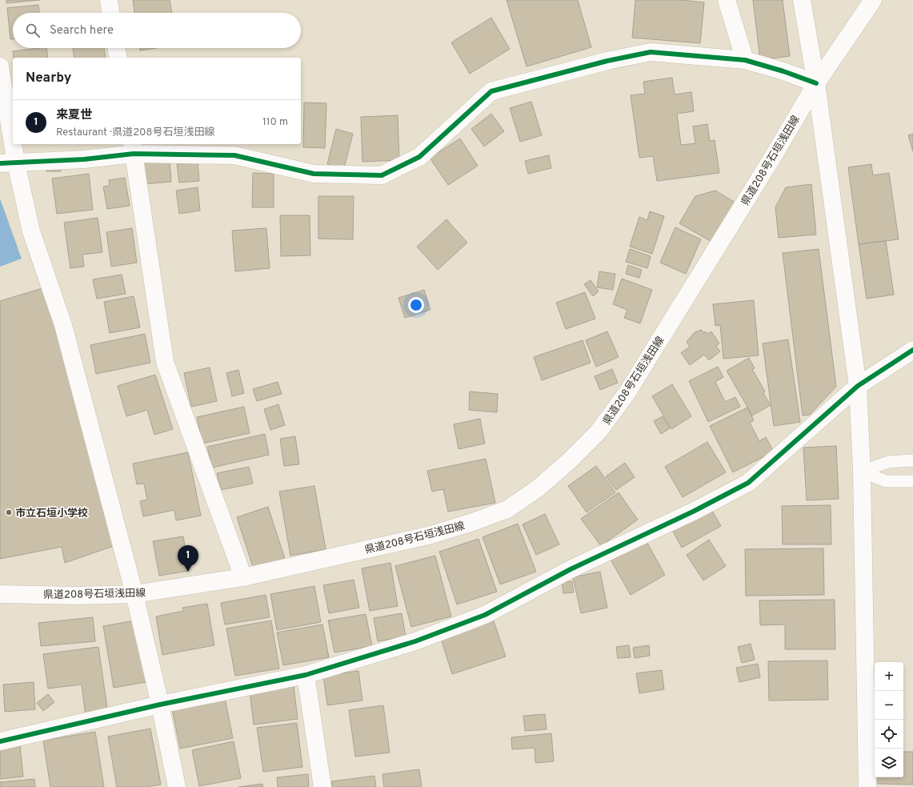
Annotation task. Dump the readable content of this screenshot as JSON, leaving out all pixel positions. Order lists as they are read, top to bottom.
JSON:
{
  "streets": {
    "street": ["県道208号石垣浅田線"]
  },
  "places": ["市立石垣小学校"],
  "page": {
    "search": "Search here",
    "heading": "Nearby",
    "list": [
      {
        "mark": "1",
        "name": "来夏世",
        "note": "Restaurant · 県道208号石垣浅田線",
        "value": "110 m"
      }
    ],
    "pins": "1",
    "map_buttons": ["+", "−"]
  }
}
